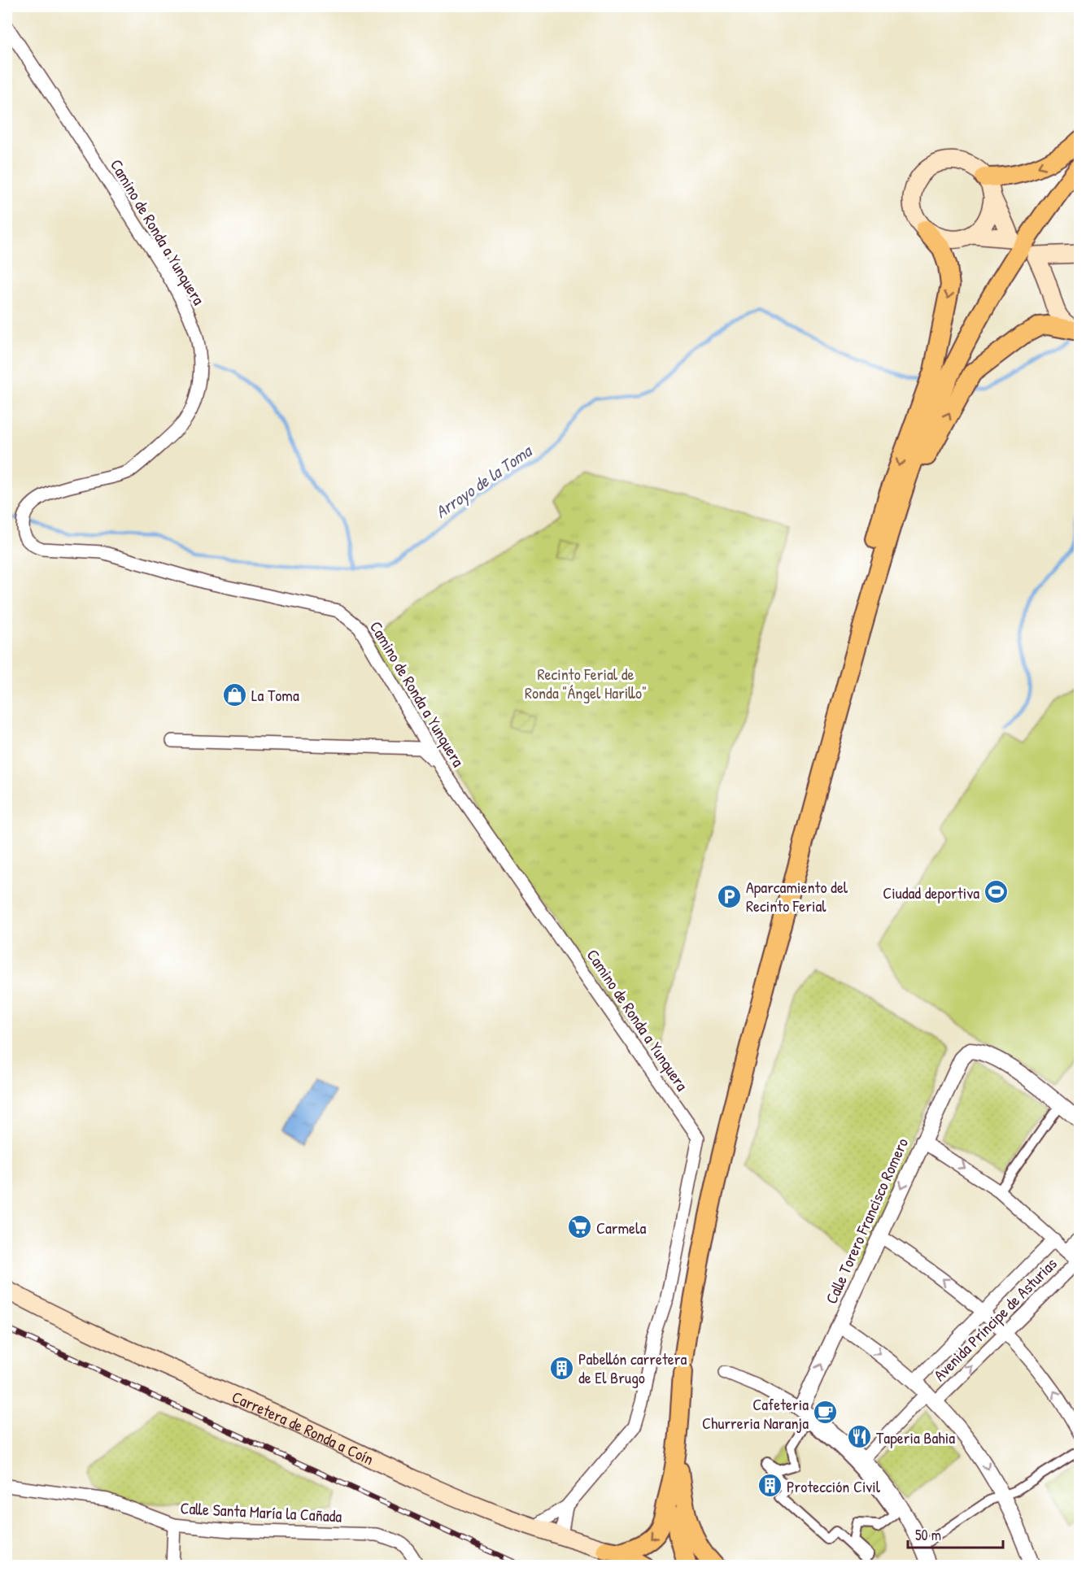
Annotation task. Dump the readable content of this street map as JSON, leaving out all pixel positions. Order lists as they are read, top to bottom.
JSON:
{
  "streets": {
    "main road": ["Carretera de Ronda a Coín"],
    "street": [
      "Camino de Ronda a Yunquera",
      "Calle Torero Francisco Romero",
      "Avenida Príncipe de Asturias",
      "Calle Santa María la Cañada"
    ]
  },
  "crossings": [
    ["Camino de Ronda a Yunquera", "Carretera de Ronda a Coín"]
  ],
  "water": ["Arroyo de la Toma"],
  "parks": ["Recinto Ferial de Ronda \"Ángel Harillo\""],
  "places": {
    "shop": ["La Toma"],
    "sports": ["Ciudad deportiva"],
    "parking": ["Aparcamiento del Recinto Ferial"],
    "supermarket": ["Carmela"],
    "building": ["Pabellón carretera de El Brugo", "Protección Civil"],
    "cafe": ["Cafeteria Churreria Naranja"],
    "restaurant": ["Taperia Bahia"]
  },
  "scale_bar": "50 m"
}
